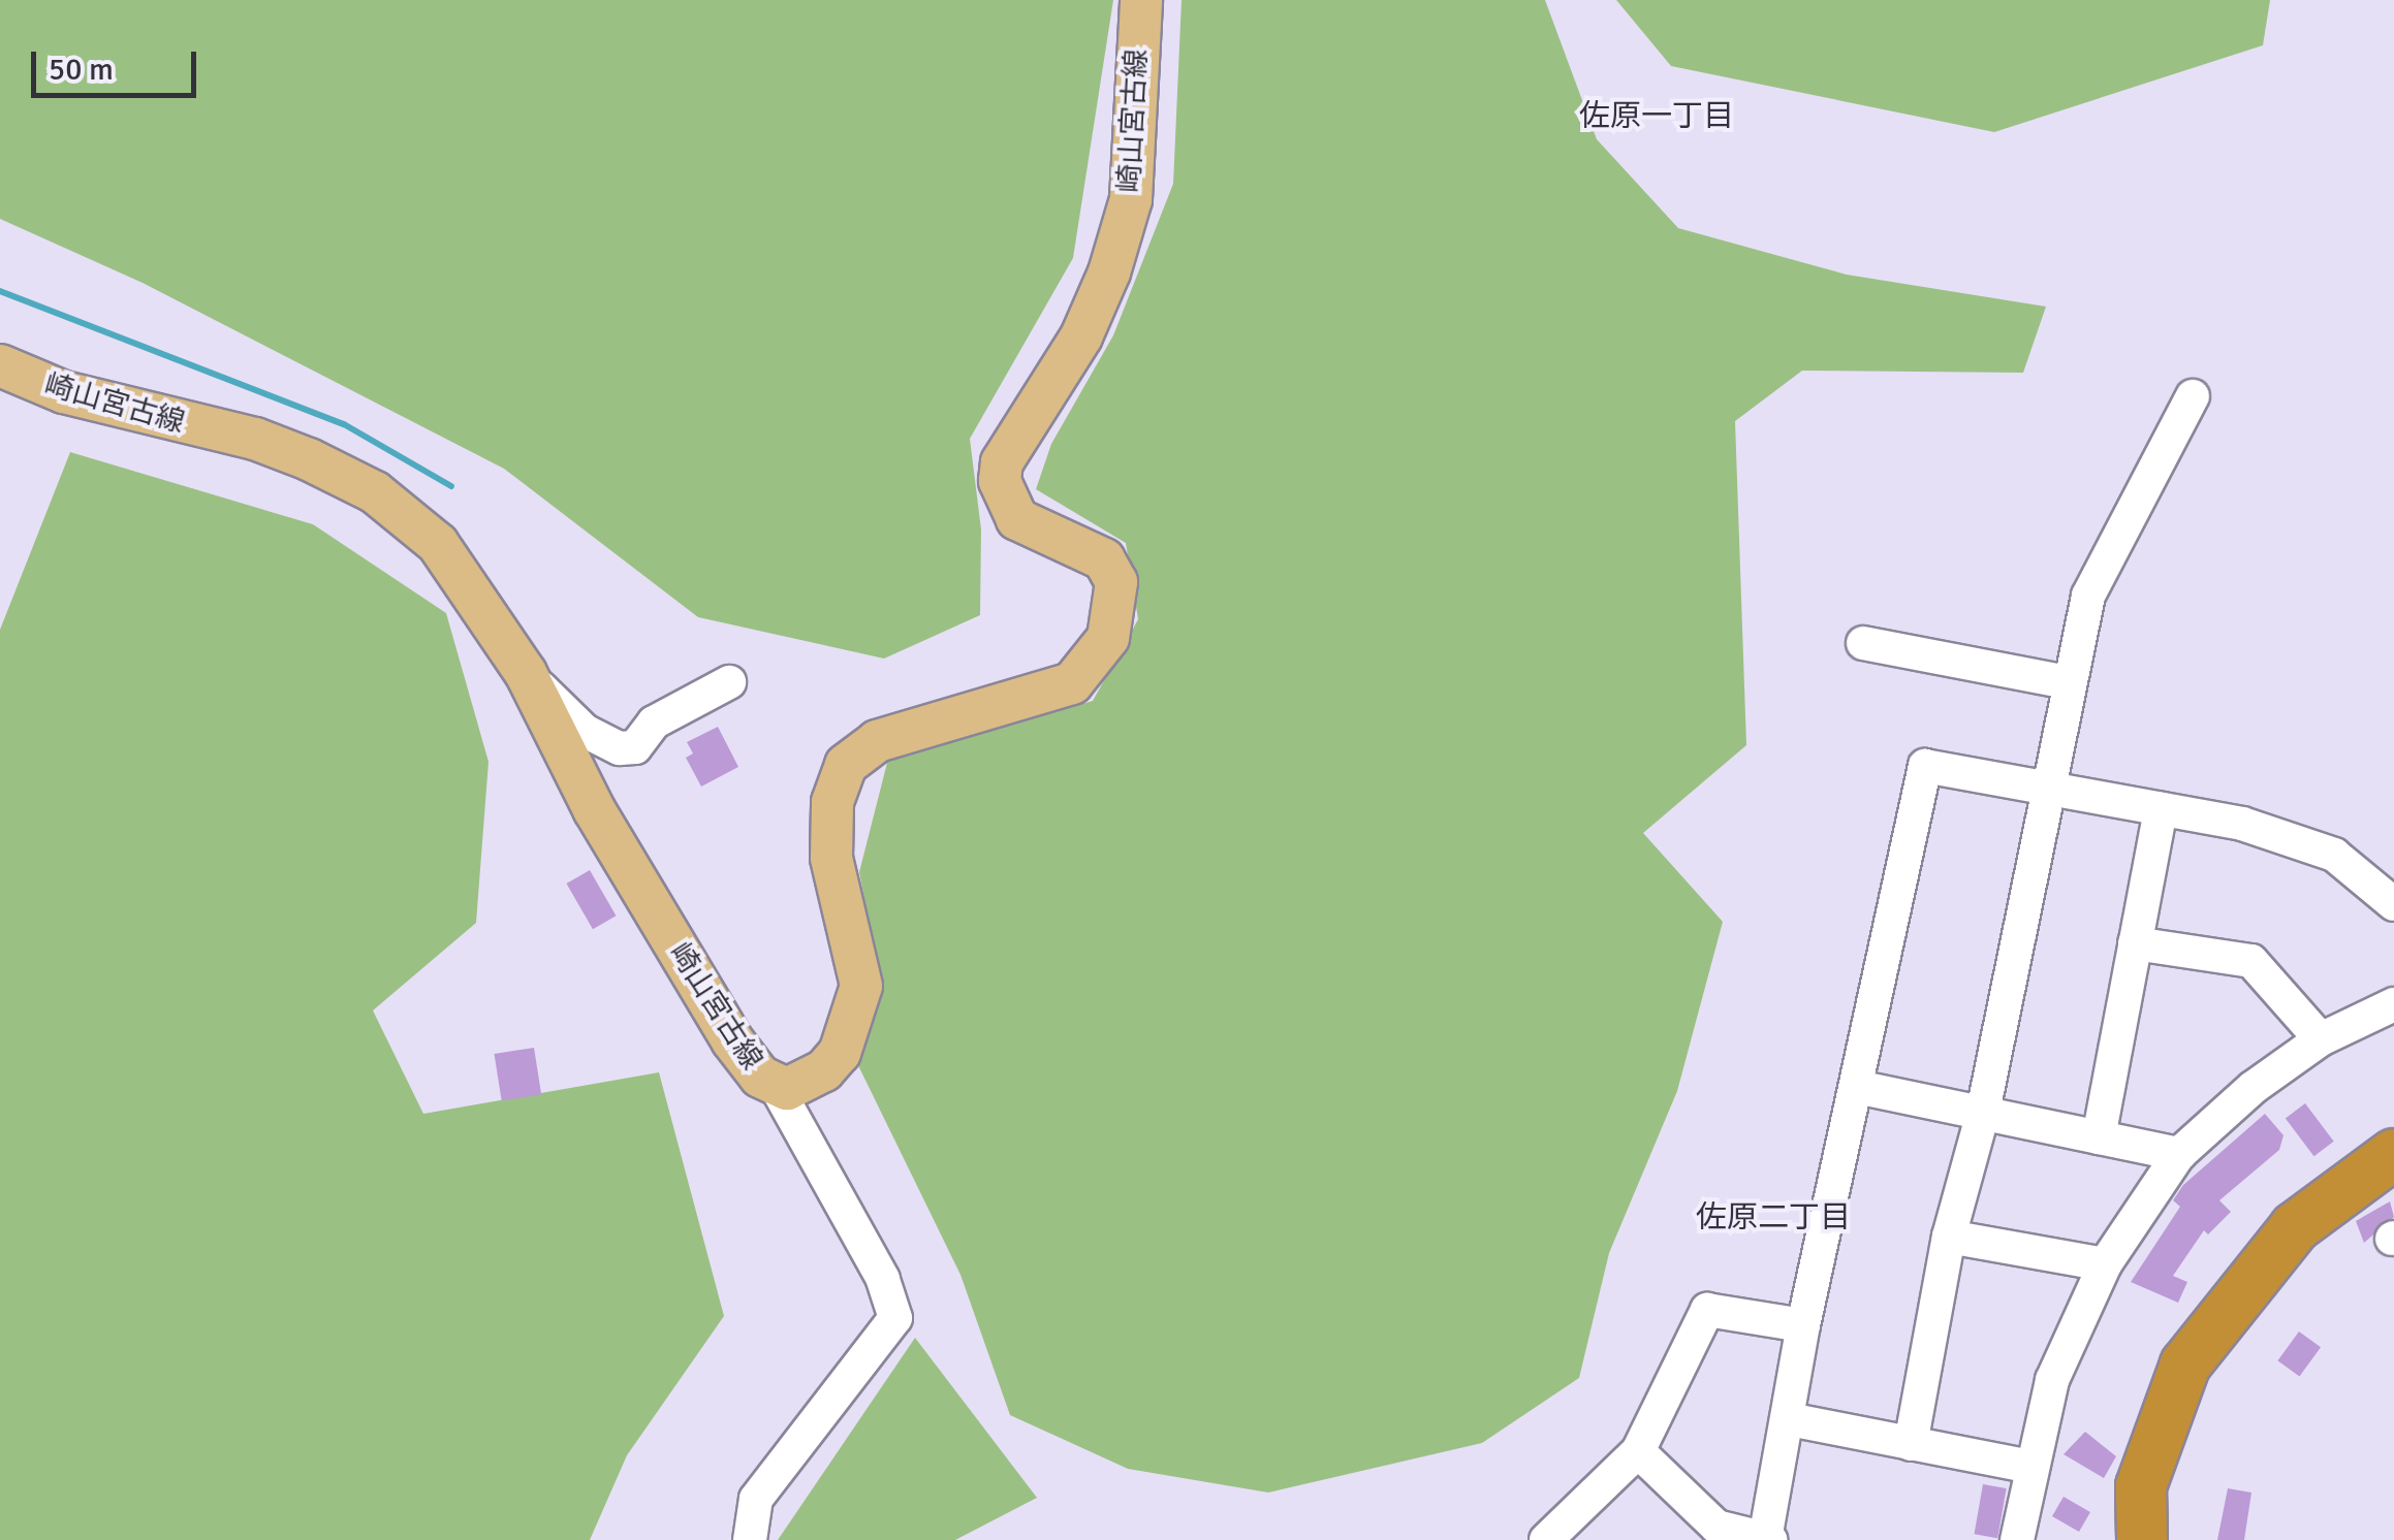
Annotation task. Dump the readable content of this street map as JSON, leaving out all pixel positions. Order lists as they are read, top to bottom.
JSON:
{
  "streets": {
    "main road": ["崎山宮古線"]
  },
  "districts": ["佐原一丁目", "佐原二丁目"],
  "scale_bar": "50 m"
}
